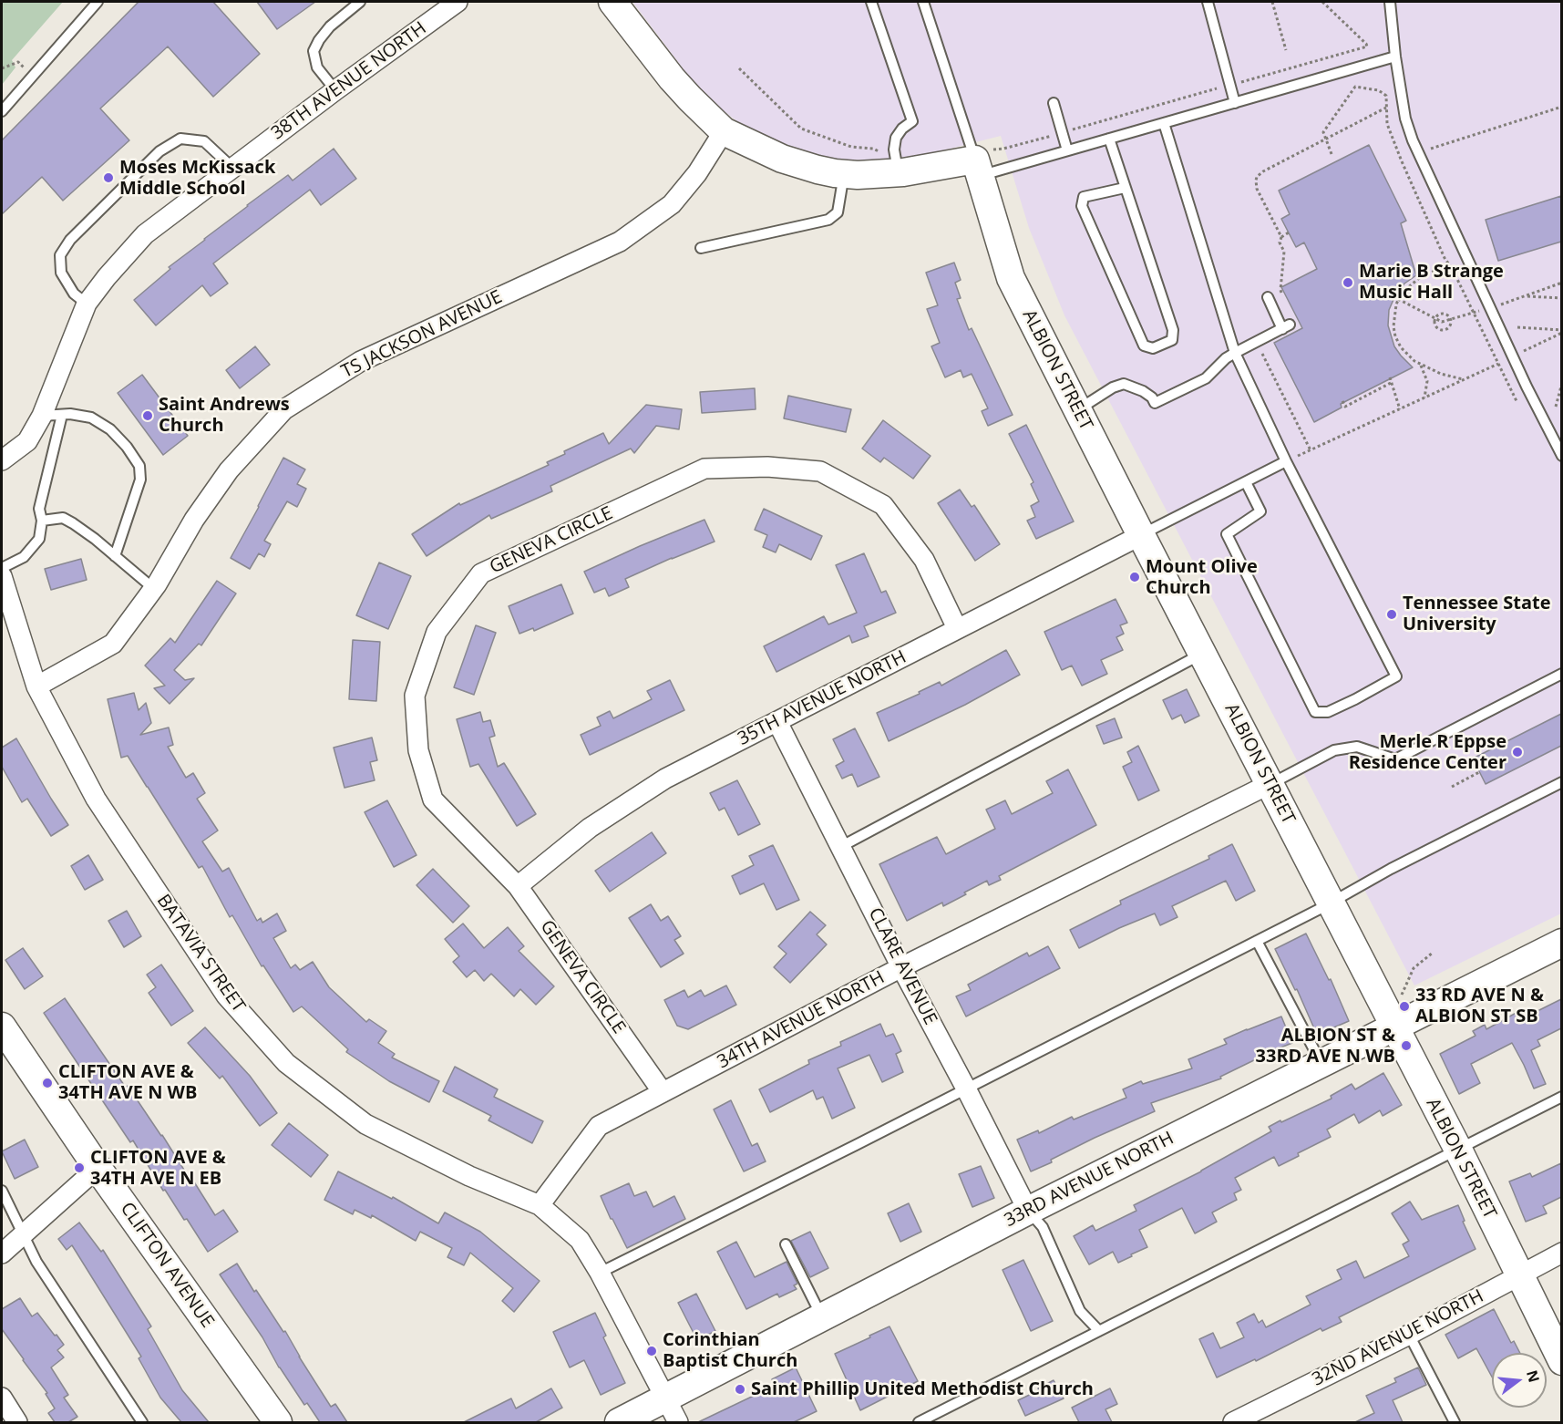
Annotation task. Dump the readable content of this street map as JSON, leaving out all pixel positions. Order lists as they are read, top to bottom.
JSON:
{
  "streets": {
    "street": [
      "38TH AVENUE NORTH",
      "TS JACKSON AVENUE",
      "ALBION STREET",
      "GENEVA CIRCLE",
      "35TH AVENUE NORTH",
      "BATAVIA STREET",
      "CLARE AVENUE",
      "34TH AVENUE NORTH",
      "33RD AVENUE NORTH",
      "CLIFTON AVENUE",
      "32ND AVENUE NORTH"
    ]
  },
  "crossings": [
    ["TS JACKSON AVENUE", "BATAVIA STREET"],
    ["ALBION STREET", "35TH AVENUE NORTH"],
    ["ALBION STREET", "34TH AVENUE NORTH"],
    ["ALBION STREET", "33RD AVENUE NORTH"],
    ["ALBION STREET", "32ND AVENUE NORTH"],
    ["GENEVA CIRCLE", "35TH AVENUE NORTH"],
    ["GENEVA CIRCLE", "34TH AVENUE NORTH"],
    ["35TH AVENUE NORTH", "CLARE AVENUE"],
    ["BATAVIA STREET", "34TH AVENUE NORTH"],
    ["BATAVIA STREET", "33RD AVENUE NORTH"],
    ["CLARE AVENUE", "34TH AVENUE NORTH"],
    ["CLARE AVENUE", "33RD AVENUE NORTH"]
  ],
  "places": [
    "Moses McKissack Middle School",
    "Marie B Strange Music Hall",
    "Saint Andrews Church",
    "Mount Olive Church",
    "Tennessee State University",
    "Merle R Eppse Residence Center",
    "33 RD AVE N & ALBION ST SB",
    "ALBION ST & 33RD AVE N WB",
    "CLIFTON AVE & 34TH AVE N WB",
    "CLIFTON AVE & 34TH AVE N EB",
    "Corinthian Baptist Church",
    "Saint Phillip United Methodist Church"
  ],
  "north": "right"
}
